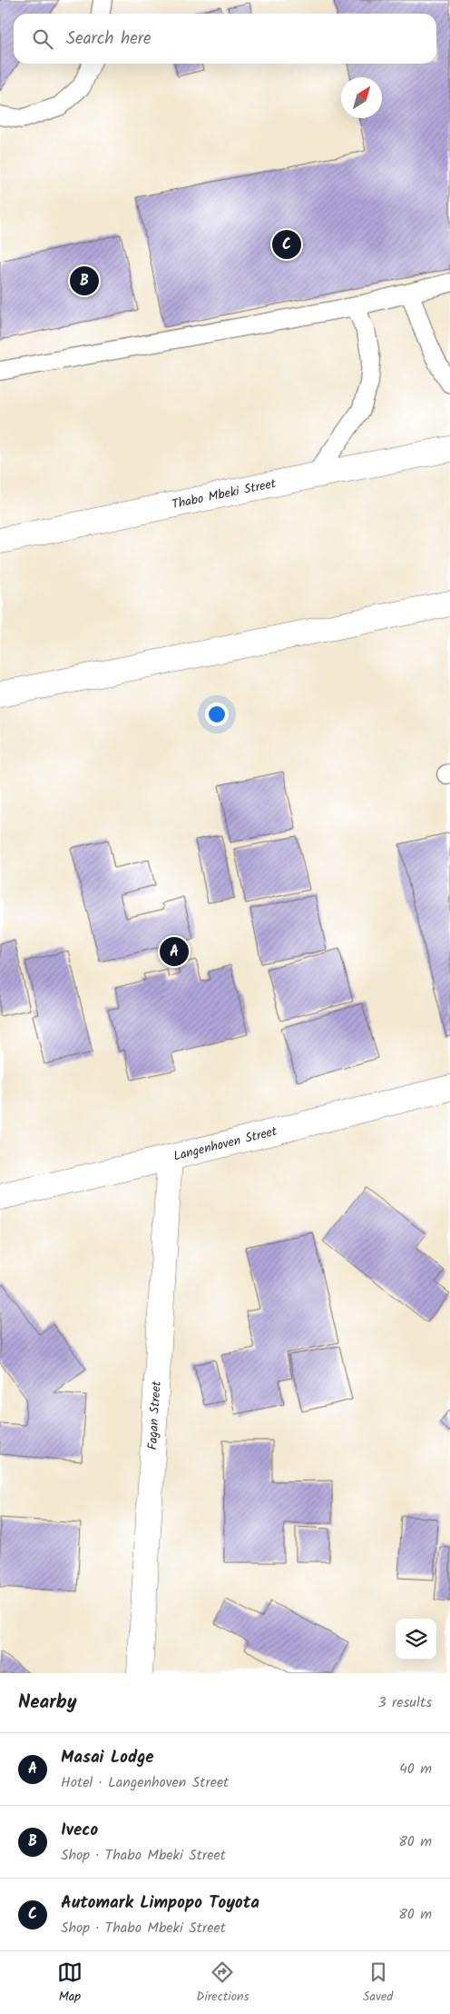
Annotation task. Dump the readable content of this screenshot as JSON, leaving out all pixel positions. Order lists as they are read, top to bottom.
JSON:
{
  "streets": {
    "street": ["Thabo Mbeki Street", "Langenhoven Street", "Fagan Street"]
  },
  "crossings": [
    ["Langenhoven Street", "Fagan Street"]
  ],
  "north": "top right",
  "page": {
    "search": "Search here",
    "pins": ["C", "B", "A"],
    "heading": ["Nearby", "3 results"],
    "list": [
      {
        "mark": "A",
        "name": "Masai Lodge",
        "note": "Hotel · Langenhoven Street",
        "value": "40 m"
      },
      {
        "mark": "B",
        "name": "Iveco",
        "note": "Shop · Thabo Mbeki Street",
        "value": "80 m"
      },
      {
        "mark": "C",
        "name": "Automark Limpopo Toyota",
        "note": "Shop · Thabo Mbeki Street",
        "value": "80 m"
      }
    ],
    "nav": ["Map", "Directions", "Saved"]
  }
}
